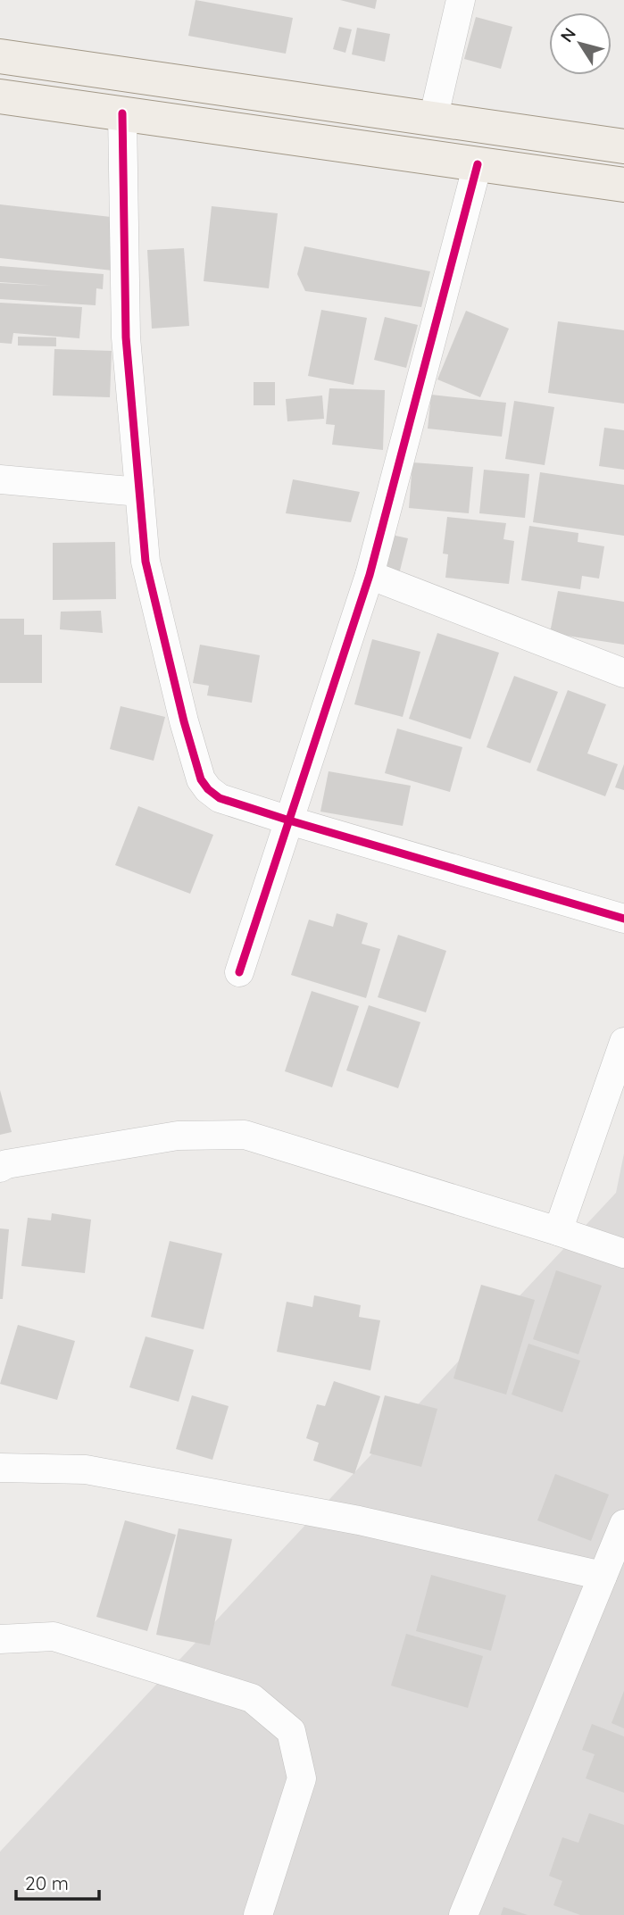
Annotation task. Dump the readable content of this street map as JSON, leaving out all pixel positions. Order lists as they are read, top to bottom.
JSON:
{
  "scale_bar": "20 m",
  "north": "top left"
}
